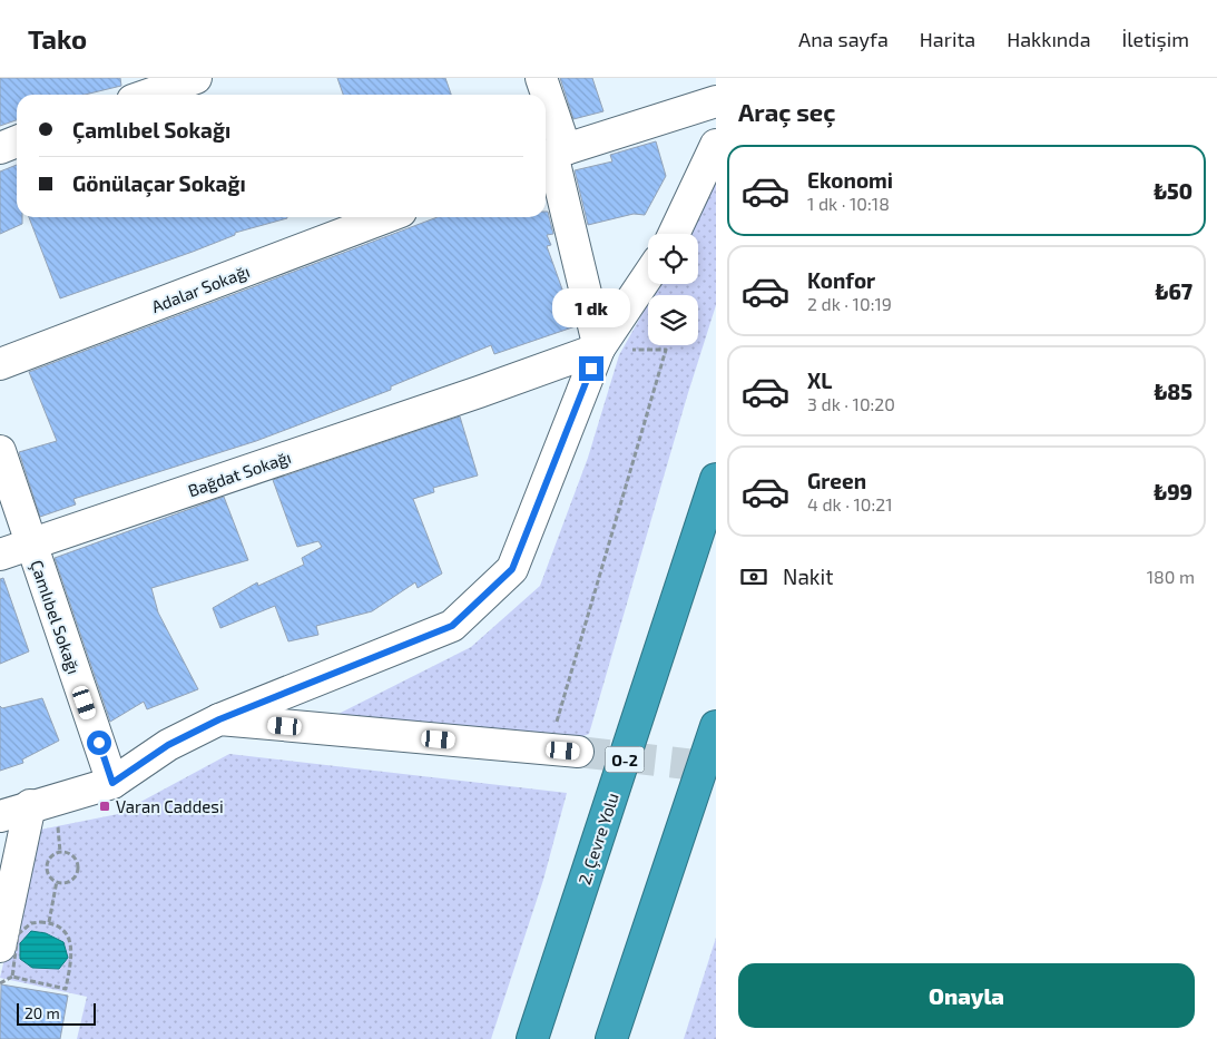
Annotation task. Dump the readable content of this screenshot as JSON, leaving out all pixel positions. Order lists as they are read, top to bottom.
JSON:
{
  "streets": {
    "highway": ["O-2", "2. Çevre Yolu"],
    "street": ["Adalar Sokağı", "Bağdat Sokağı", "Çamlıbel Sokağı"]
  },
  "crossings": [
    ["Bağdat Sokağı", "Çamlıbel Sokağı"]
  ],
  "places": {
    "transit": ["Varan Caddesi"]
  },
  "scale_bar": "20 m",
  "page": {
    "header": "Tako",
    "nav": [
      "Ana sayfa",
      "Harita",
      "Hakkında",
      "İletişim"
    ],
    "heading": "Araç seç",
    "banner": ["Çamlıbel Sokağı", "Gönülaçar Sokağı"],
    "list": [
      {
        "name": "Ekonomi",
        "note": "1 dk · 10:18",
        "value": "₺50"
      },
      {
        "name": "Konfor",
        "note": "2 dk · 10:19",
        "value": "₺67"
      },
      {
        "name": "XL",
        "note": "3 dk · 10:20",
        "value": "₺85"
      },
      {
        "name": "Green",
        "note": "4 dk · 10:21",
        "value": "₺99"
      }
    ],
    "bubble": "1 dk",
    "pay": ["Nakit", "180 m"],
    "buttons": "Onayla",
    "scale": "20 m"
  }
}
